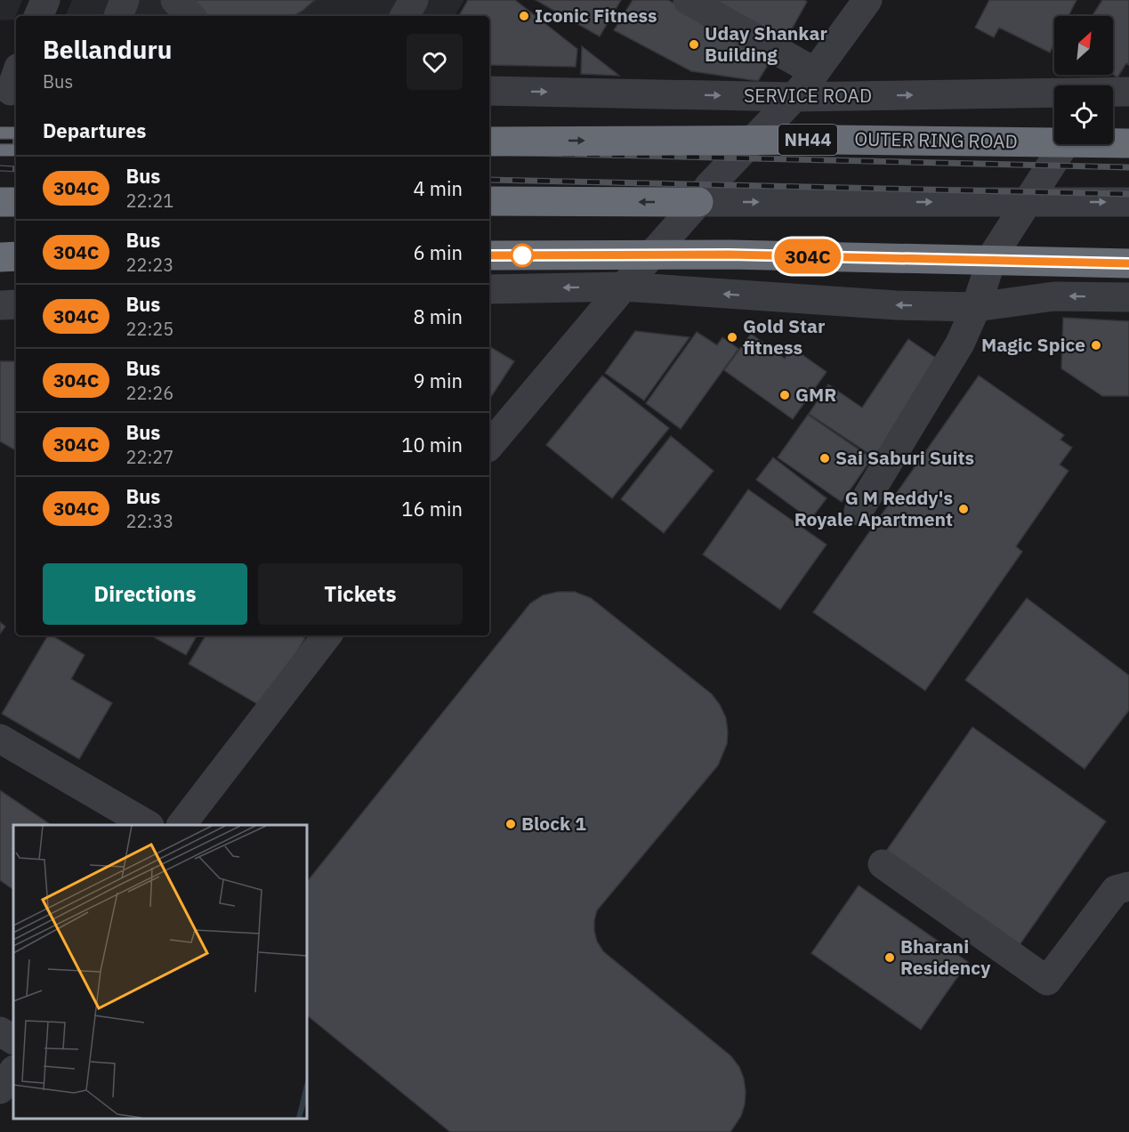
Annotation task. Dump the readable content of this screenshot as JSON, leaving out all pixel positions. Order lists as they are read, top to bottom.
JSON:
{
  "streets": {
    "highway": ["NH44", "OUTER RING ROAD"],
    "street": ["SERVICE ROAD"]
  },
  "places": [
    "Iconic Fitness",
    "Uday Shankar Building",
    "Gold Star fitness",
    "Magic Spice",
    "GMR",
    "Sai Saburi Suits",
    "G M Reddy's Royale Apartment",
    "Block 1",
    "Bharani Residency"
  ],
  "lines": ["bus line 304C"],
  "north": "top right",
  "page": {
    "on_map": "304C",
    "heading": [
      ["Bellanduru", "Bus"],
      "Departures"
    ],
    "list": [
      {
        "mark": "304C",
        "name": "Bus",
        "note": "22:21",
        "value": "4 min"
      },
      {
        "mark": "304C",
        "name": "Bus",
        "note": "22:23",
        "value": "6 min"
      },
      {
        "mark": "304C",
        "name": "Bus",
        "note": "22:25",
        "value": "8 min"
      },
      {
        "mark": "304C",
        "name": "Bus",
        "note": "22:26",
        "value": "9 min"
      },
      {
        "mark": "304C",
        "name": "Bus",
        "note": "22:27",
        "value": "10 min"
      },
      {
        "mark": "304C",
        "name": "Bus",
        "note": "22:33",
        "value": "16 min"
      }
    ],
    "buttons": ["Directions", "Tickets"]
  }
}
